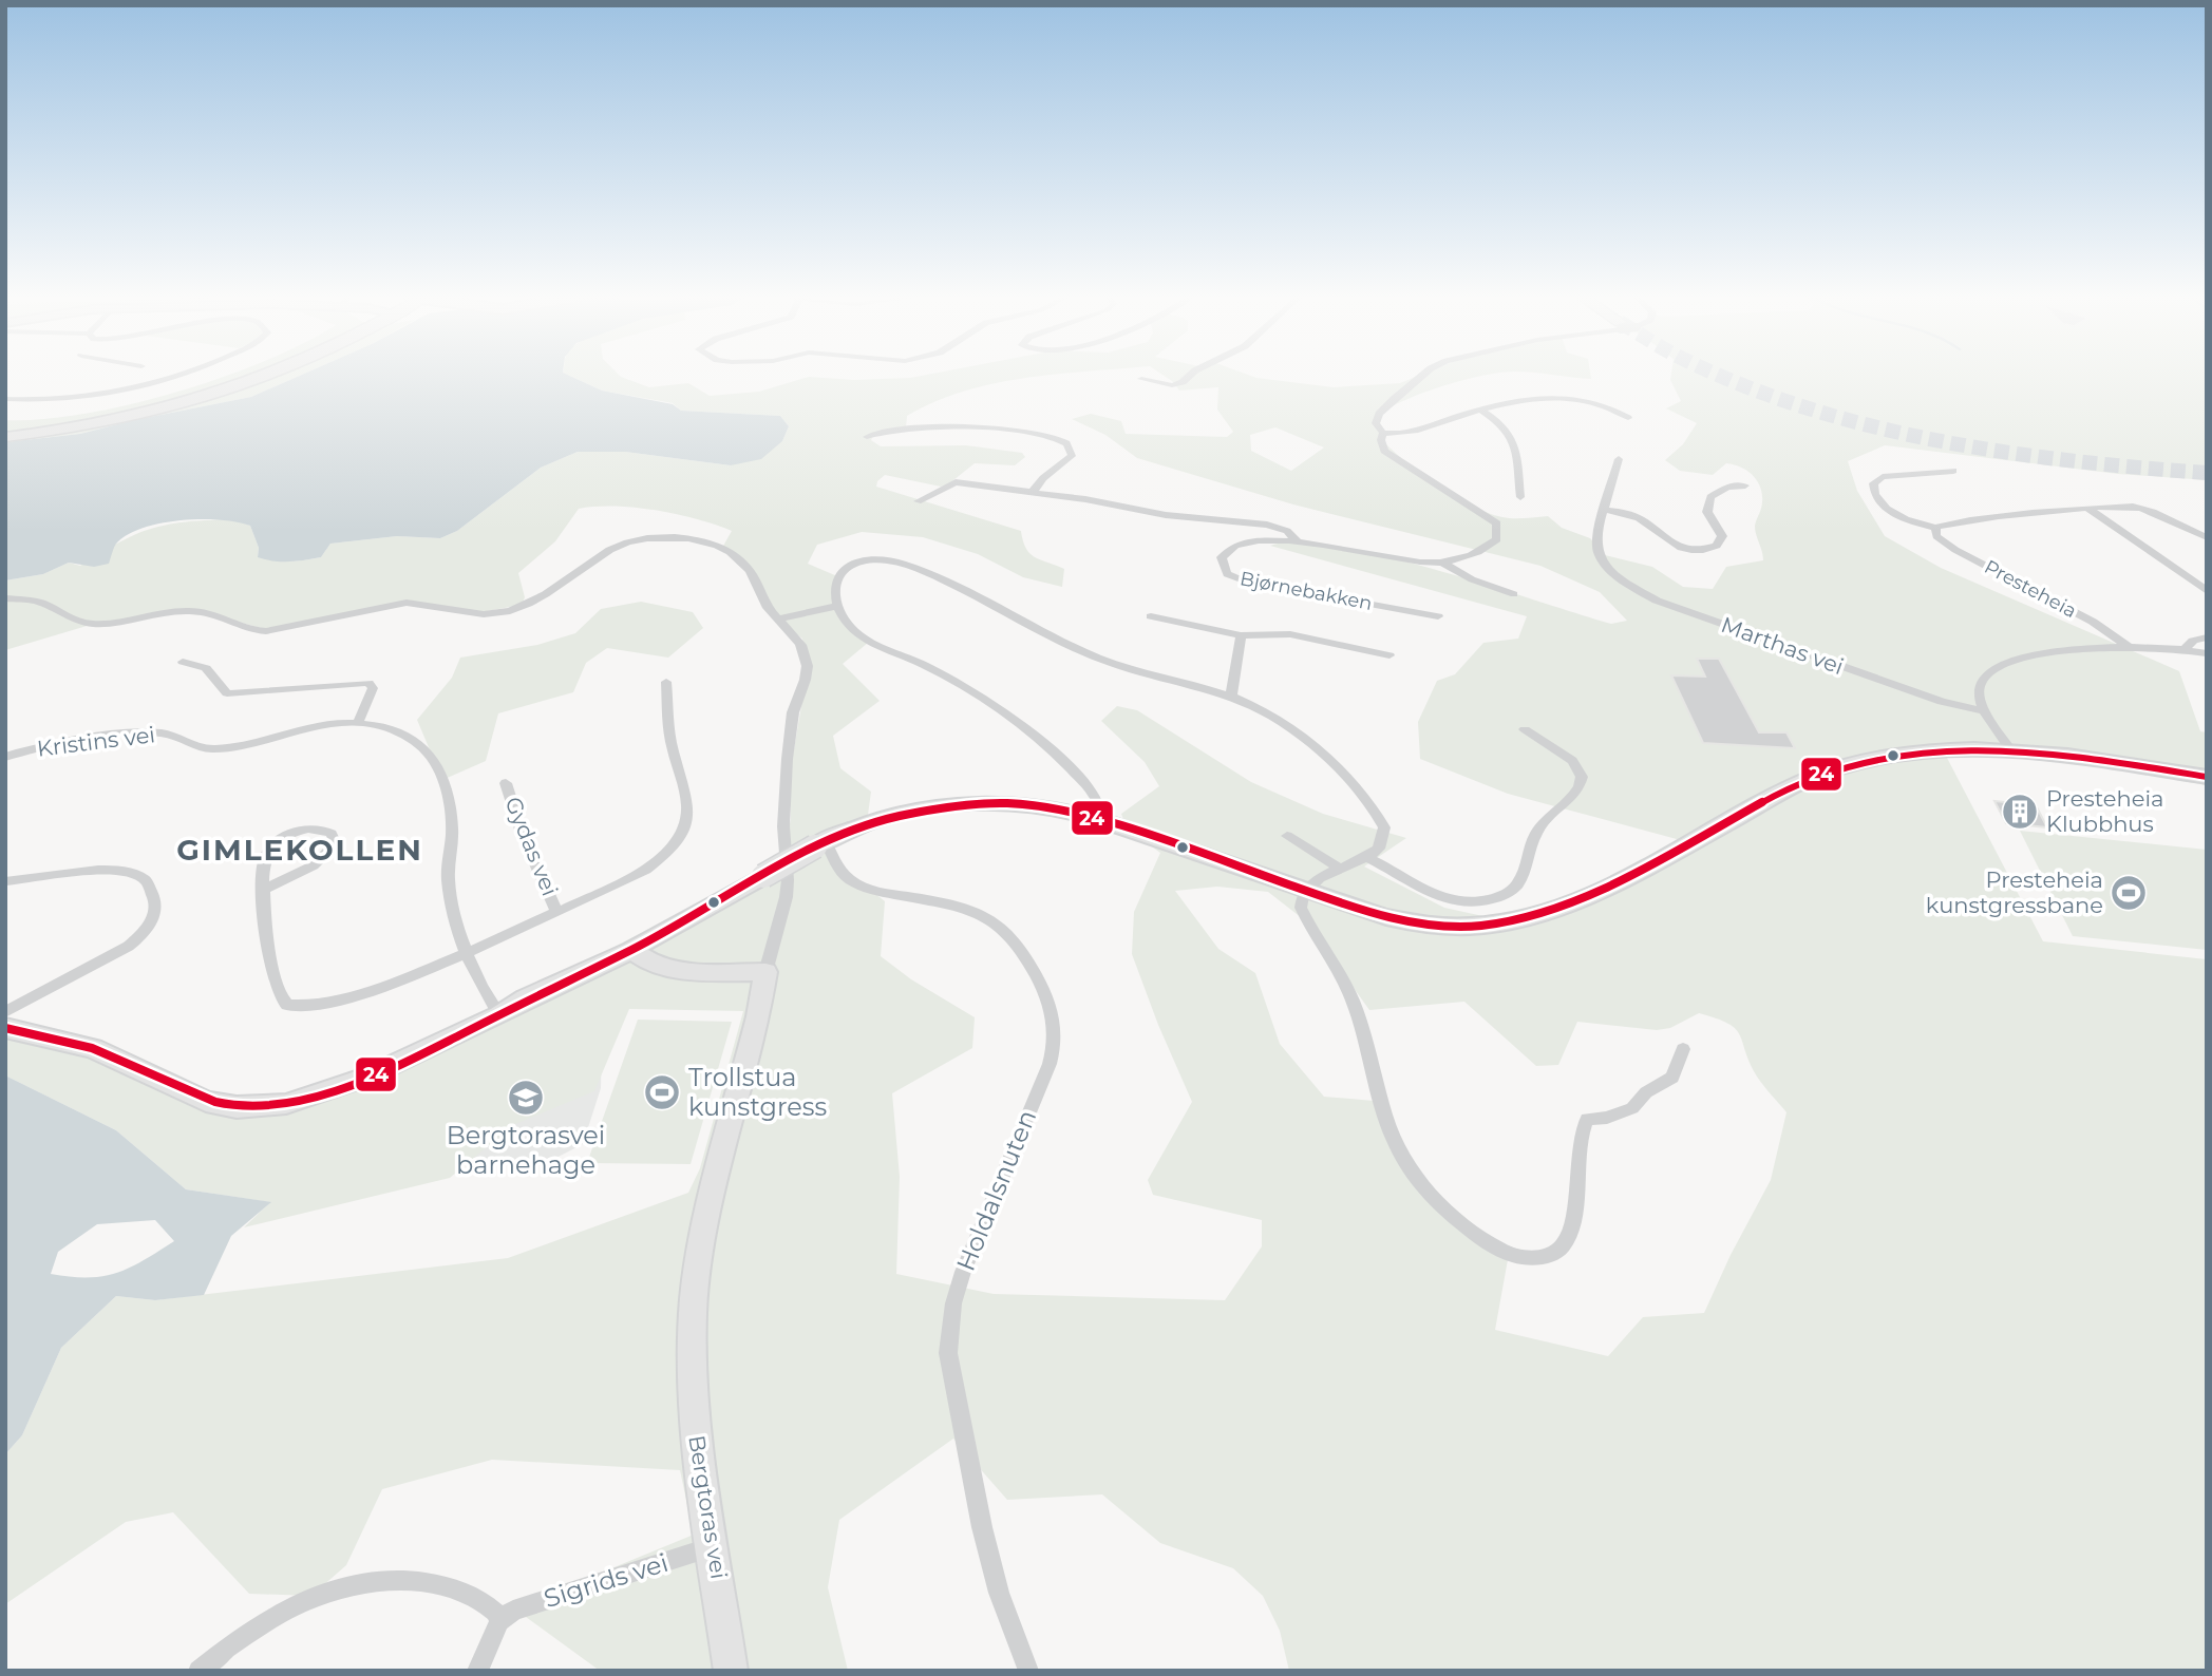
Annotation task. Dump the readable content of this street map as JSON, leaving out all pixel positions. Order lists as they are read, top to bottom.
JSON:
{
  "streets": {
    "street": [
      "Presteheia",
      "Bjørnebakken",
      "Marthas vei",
      "Kristins vei",
      "Gydas vei",
      "Holdalsnuten",
      "Bergtoras vei",
      "Sigrids vei"
    ]
  },
  "crossings": [
    ["Presteheia", "Marthas vei"],
    ["Kristins vei", "Gydas vei"],
    ["Bergtoras vei", "Sigrids vei"]
  ],
  "districts": ["GIMLEKOLLEN"],
  "places": {
    "building": ["Presteheia Klubbhus"],
    "sports": ["Presteheia kunstgressbane", "Trollstua kunstgress"],
    "school or university": ["Bergtorasvei barnehage"]
  },
  "lines": ["transit line 24"]
}
